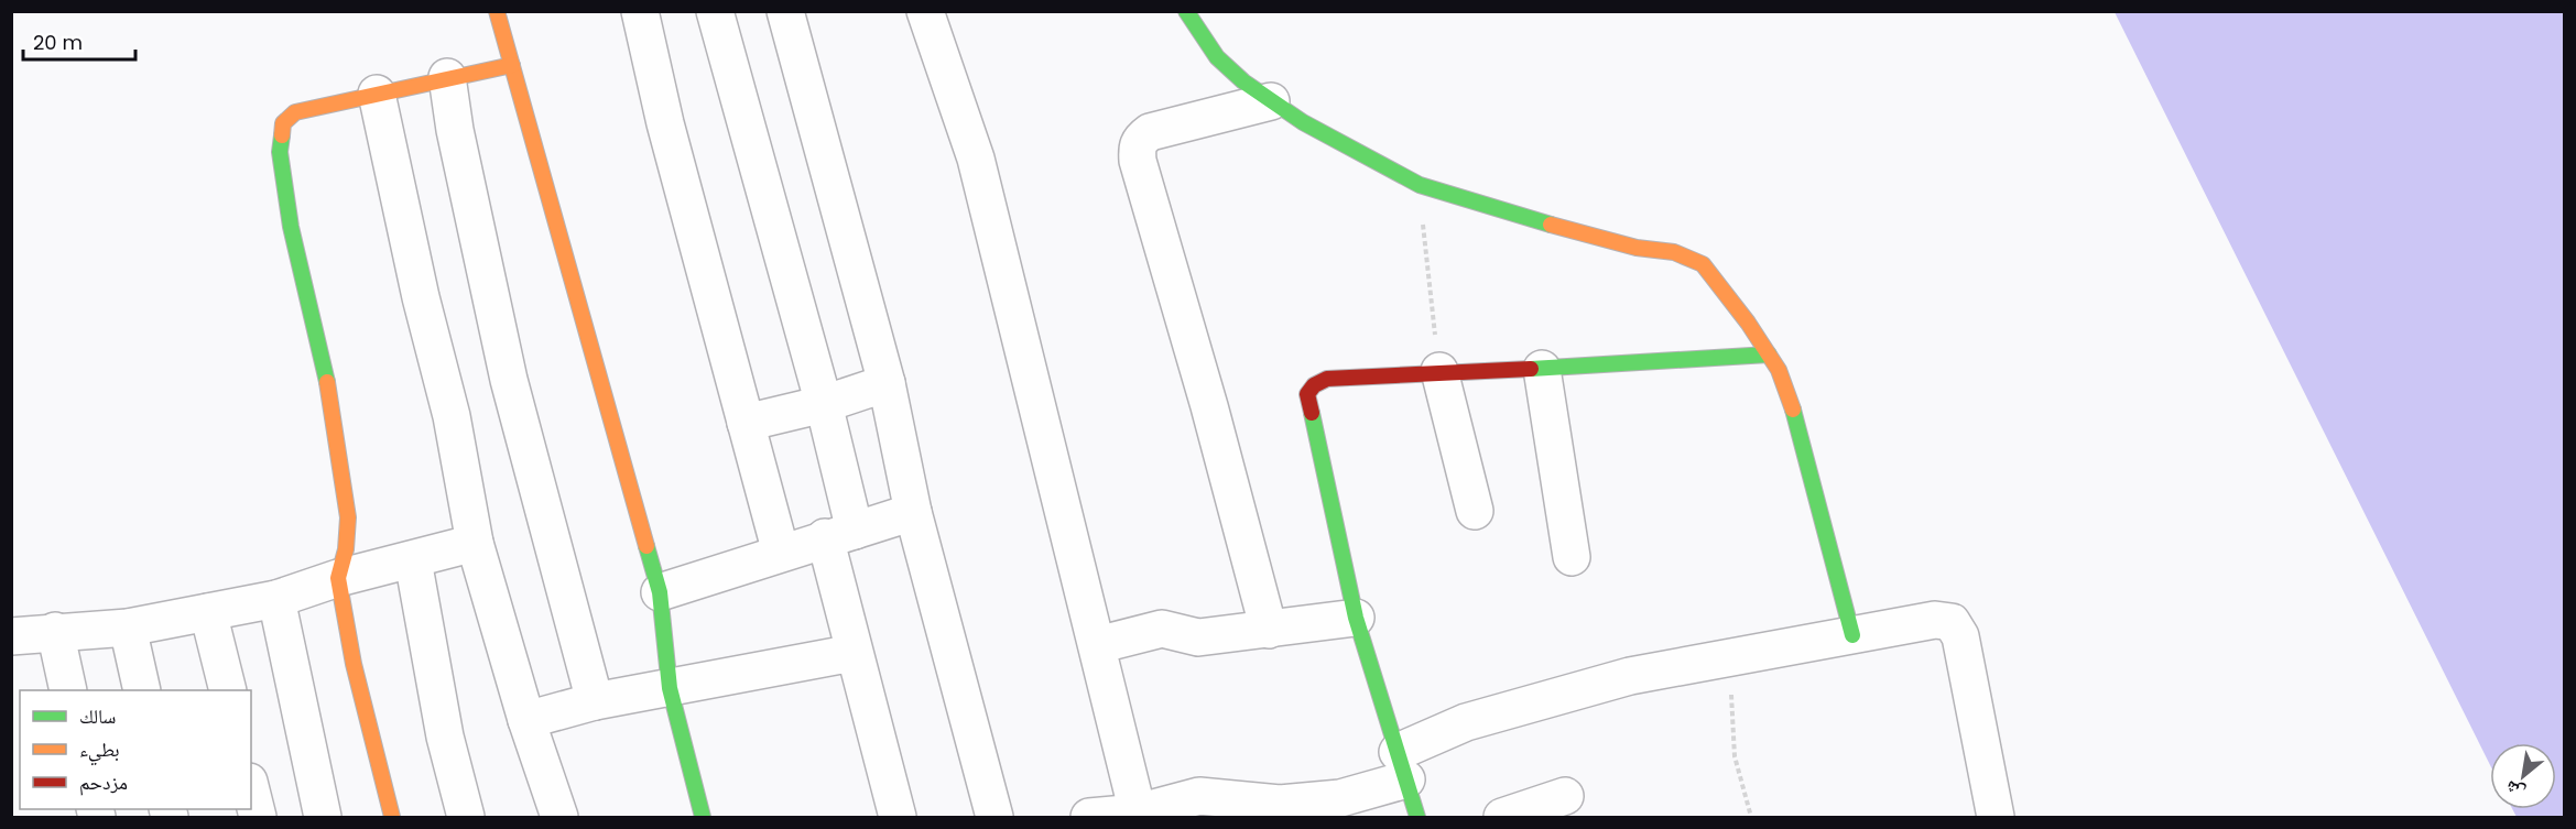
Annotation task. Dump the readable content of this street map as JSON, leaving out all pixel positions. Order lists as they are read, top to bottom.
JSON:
{
  "legend": ["سالك", "بطيء", "مزدحم"],
  "scale_bar": "20 m",
  "north": "bottom left"
}
